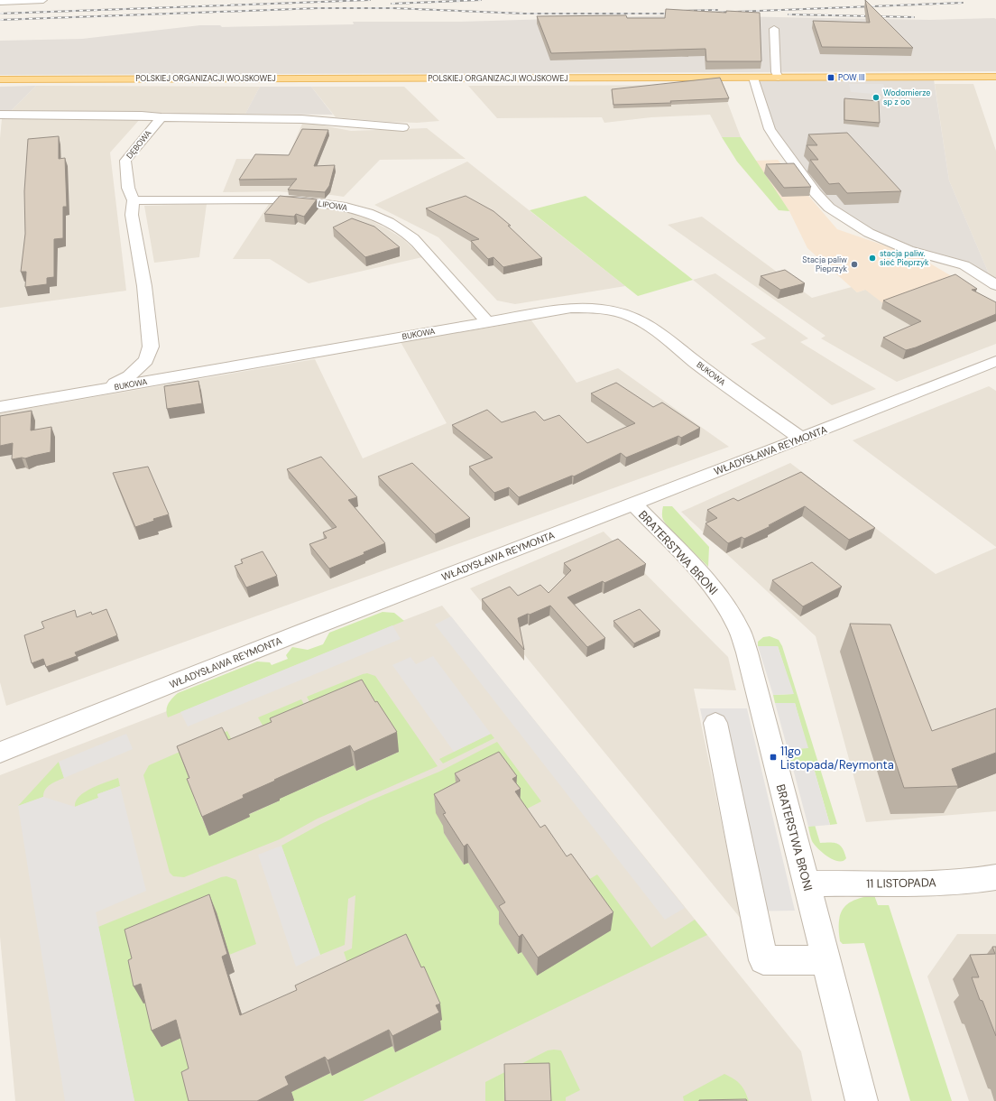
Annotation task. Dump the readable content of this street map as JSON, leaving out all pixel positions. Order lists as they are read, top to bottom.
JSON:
{
  "streets": {
    "main road": ["POLSKIEJ ORGANIZACJI WOJSKOWEJ"],
    "street": [
      "DĘBOWA",
      "LIPOWA",
      "BUKOWA",
      "WŁADYSŁAWA REYMONTA",
      "BRATERSTWA BRONI",
      "11 LISTOPADA"
    ]
  },
  "crossings": [
    ["DĘBOWA", "LIPOWA"],
    ["DĘBOWA", "BUKOWA"],
    ["LIPOWA", "BUKOWA"],
    ["BUKOWA", "WŁADYSŁAWA REYMONTA"],
    ["WŁADYSŁAWA REYMONTA", "BRATERSTWA BRONI"],
    ["BRATERSTWA BRONI", "11 LISTOPADA"]
  ],
  "places": {
    "transit": ["POW III", "11go Listopada/Reymonta"],
    "other": ["Wodomierze sp z oo", "stacja paliw. sieć Pieprzyk", "Stacja paliw Pieprzyk"]
  }
}
